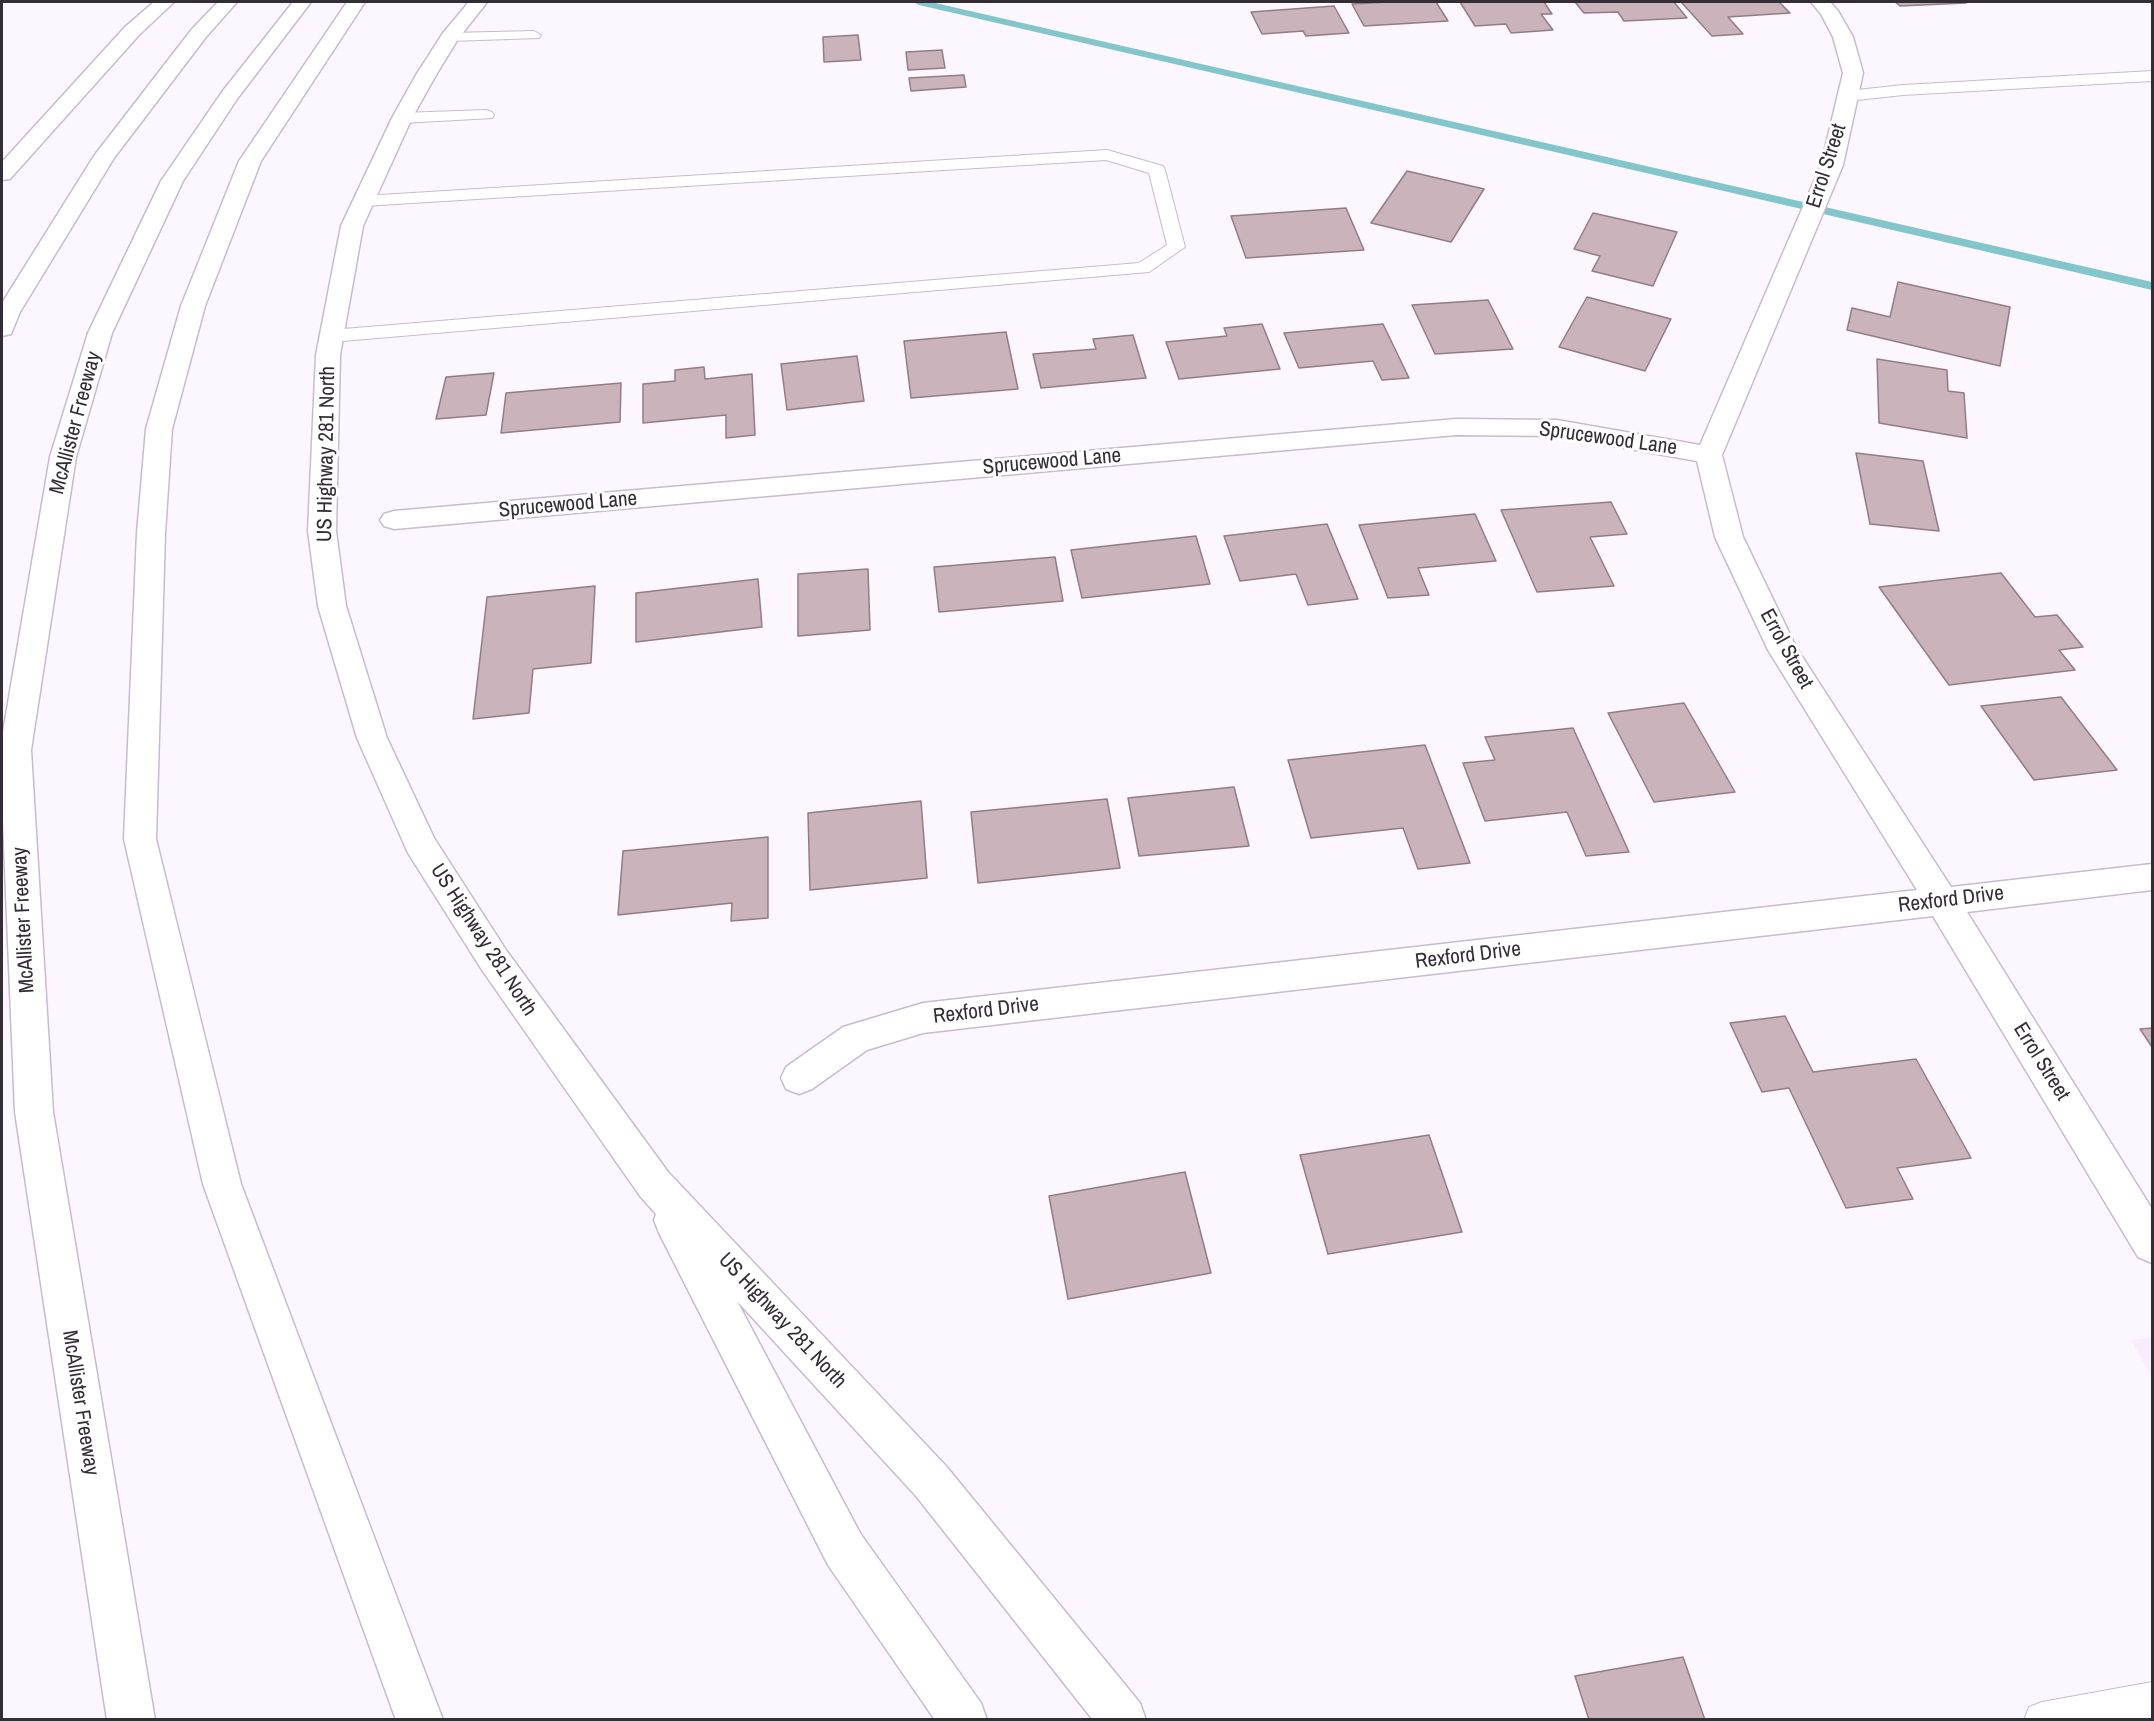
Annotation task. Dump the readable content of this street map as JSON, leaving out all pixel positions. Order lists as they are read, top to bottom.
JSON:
{
  "streets": {
    "main road": [
      "Errol Street",
      "McAllister Freeway",
      "Sprucewood Lane",
      "US Highway 281 North",
      "Rexford Drive"
    ]
  },
  "crossings": [
    ["Errol Street", "Sprucewood Lane"],
    ["Errol Street", "Rexford Drive"]
  ]
}
